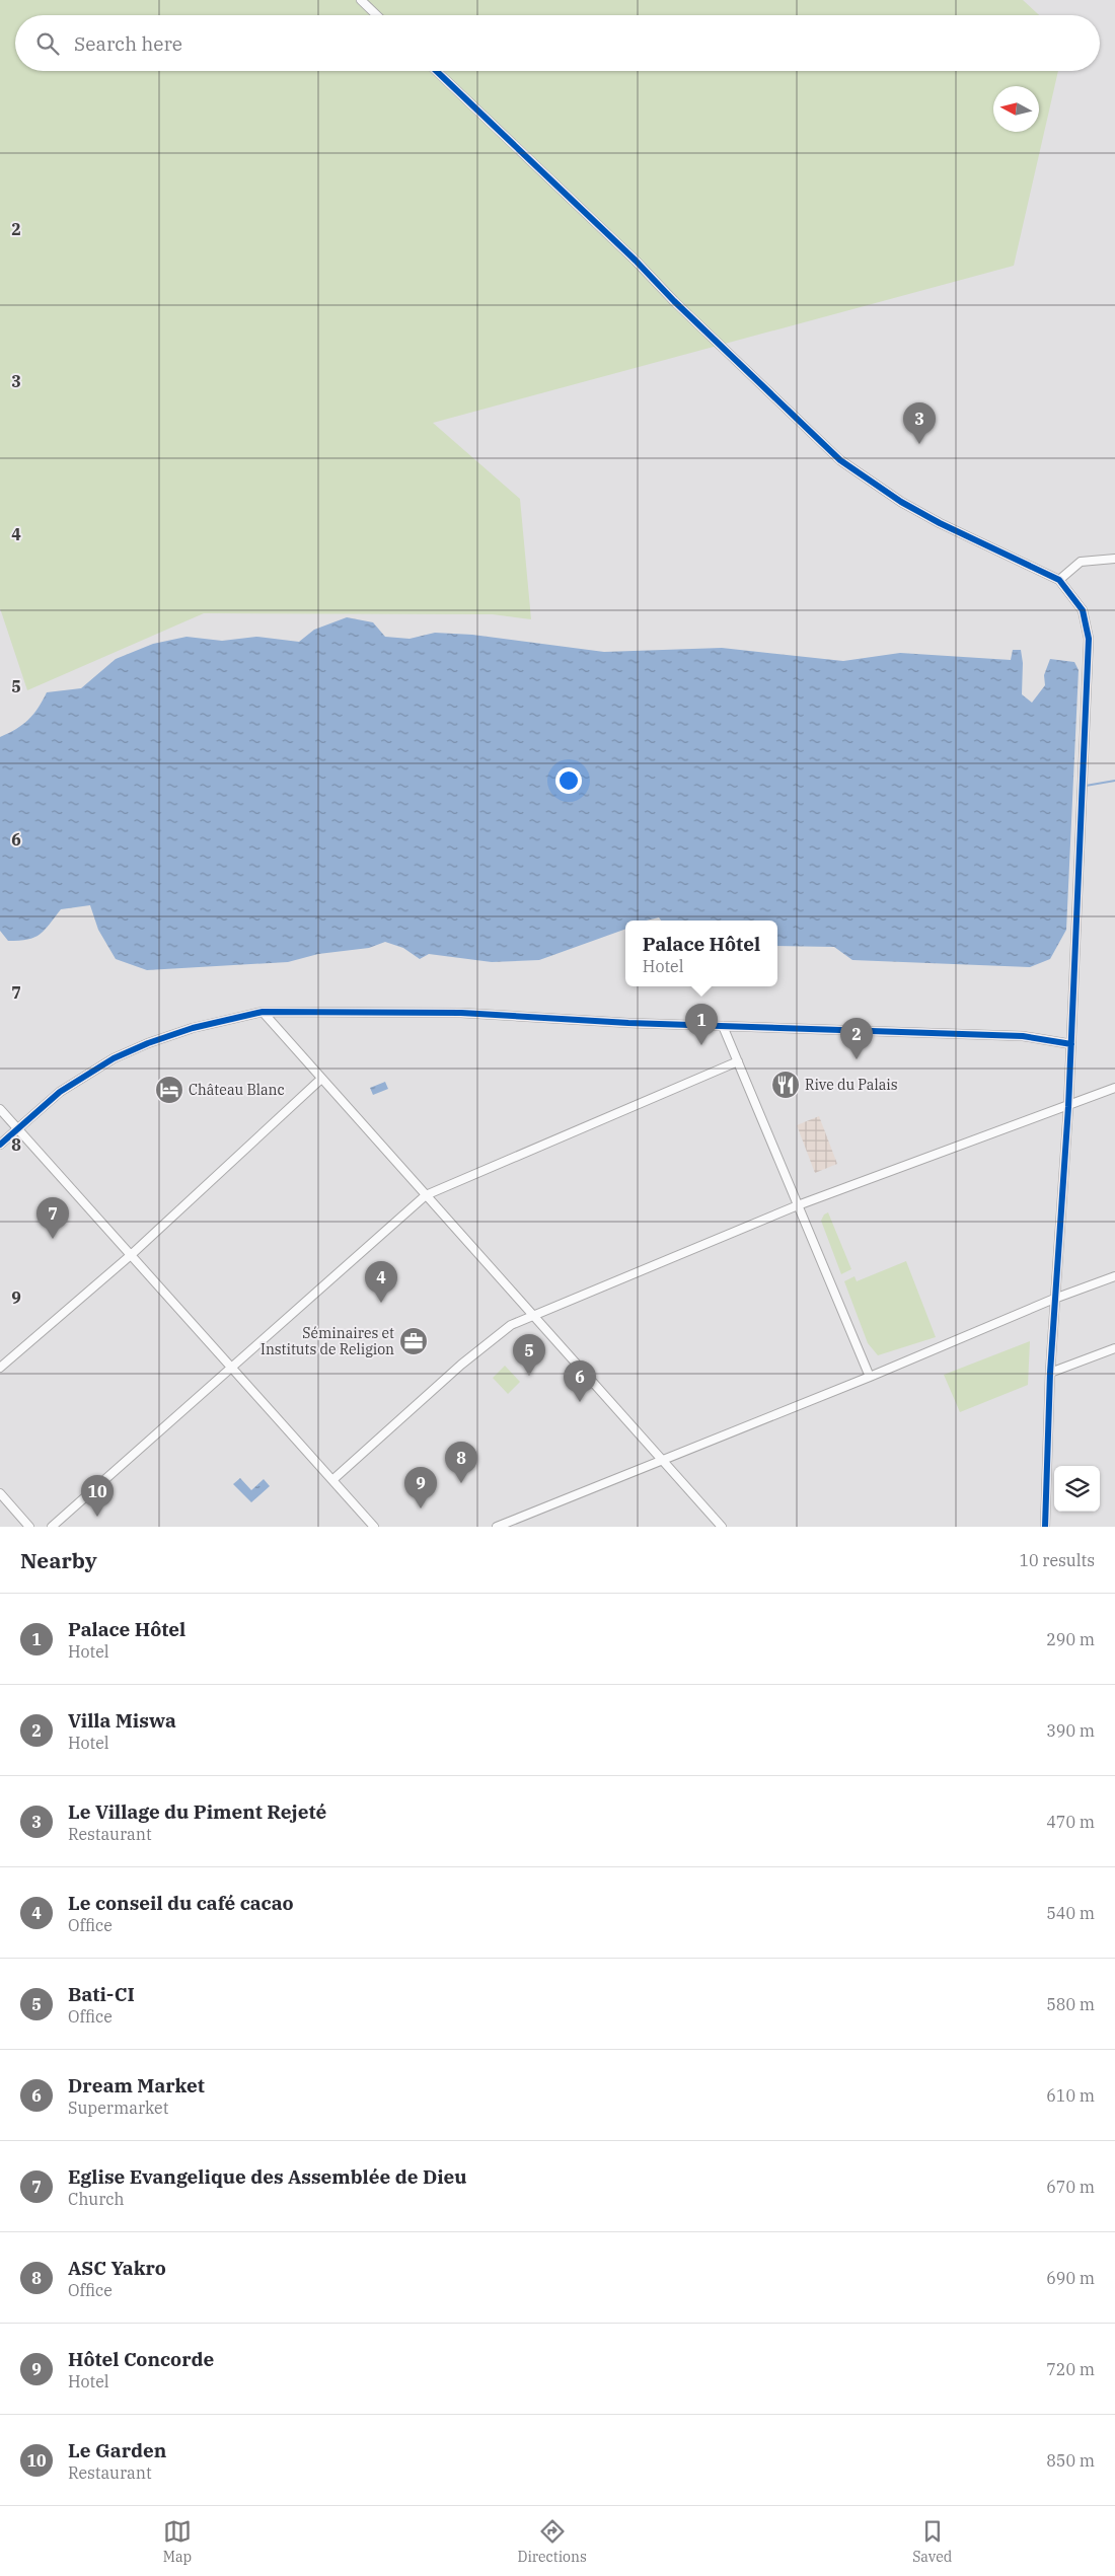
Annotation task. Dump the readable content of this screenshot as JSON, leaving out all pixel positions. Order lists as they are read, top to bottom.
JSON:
{
  "places": {
    "restaurant": ["Rive du Palais"],
    "hotel": ["Château Blanc"],
    "office": ["Séminaires et Instituts de Religion"]
  },
  "north": "left",
  "page": {
    "search": "Search here",
    "pins": [
      "3",
      "1",
      "2",
      "7",
      "4",
      "5",
      "6",
      "8",
      "9",
      "10"
    ],
    "popup": ["Palace Hôtel", "Hotel"],
    "heading": ["Nearby", "10 results"],
    "list": [
      {
        "mark": "1",
        "name": "Palace Hôtel",
        "note": "Hotel",
        "value": "290 m"
      },
      {
        "mark": "2",
        "name": "Villa Miswa",
        "note": "Hotel",
        "value": "390 m"
      },
      {
        "mark": "3",
        "name": "Le Village du Piment Rejeté",
        "note": "Restaurant",
        "value": "470 m"
      },
      {
        "mark": "4",
        "name": "Le conseil du café cacao",
        "note": "Office",
        "value": "540 m"
      },
      {
        "mark": "5",
        "name": "Bati-CI",
        "note": "Office",
        "value": "580 m"
      },
      {
        "mark": "6",
        "name": "Dream Market",
        "note": "Supermarket",
        "value": "610 m"
      },
      {
        "mark": "7",
        "name": "Eglise Evangelique des Assemblée de Dieu",
        "note": "Church",
        "value": "670 m"
      },
      {
        "mark": "8",
        "name": "ASC Yakro",
        "note": "Office",
        "value": "690 m"
      },
      {
        "mark": "9",
        "name": "Hôtel Concorde",
        "note": "Hotel",
        "value": "720 m"
      },
      {
        "mark": "10",
        "name": "Le Garden",
        "note": "Restaurant",
        "value": "850 m"
      }
    ],
    "nav": ["Map", "Directions", "Saved"]
  },
  "grid": {
    "rows": [
      "2",
      "3",
      "4",
      "5",
      "6",
      "7",
      "8",
      "9"
    ]
  }
}
